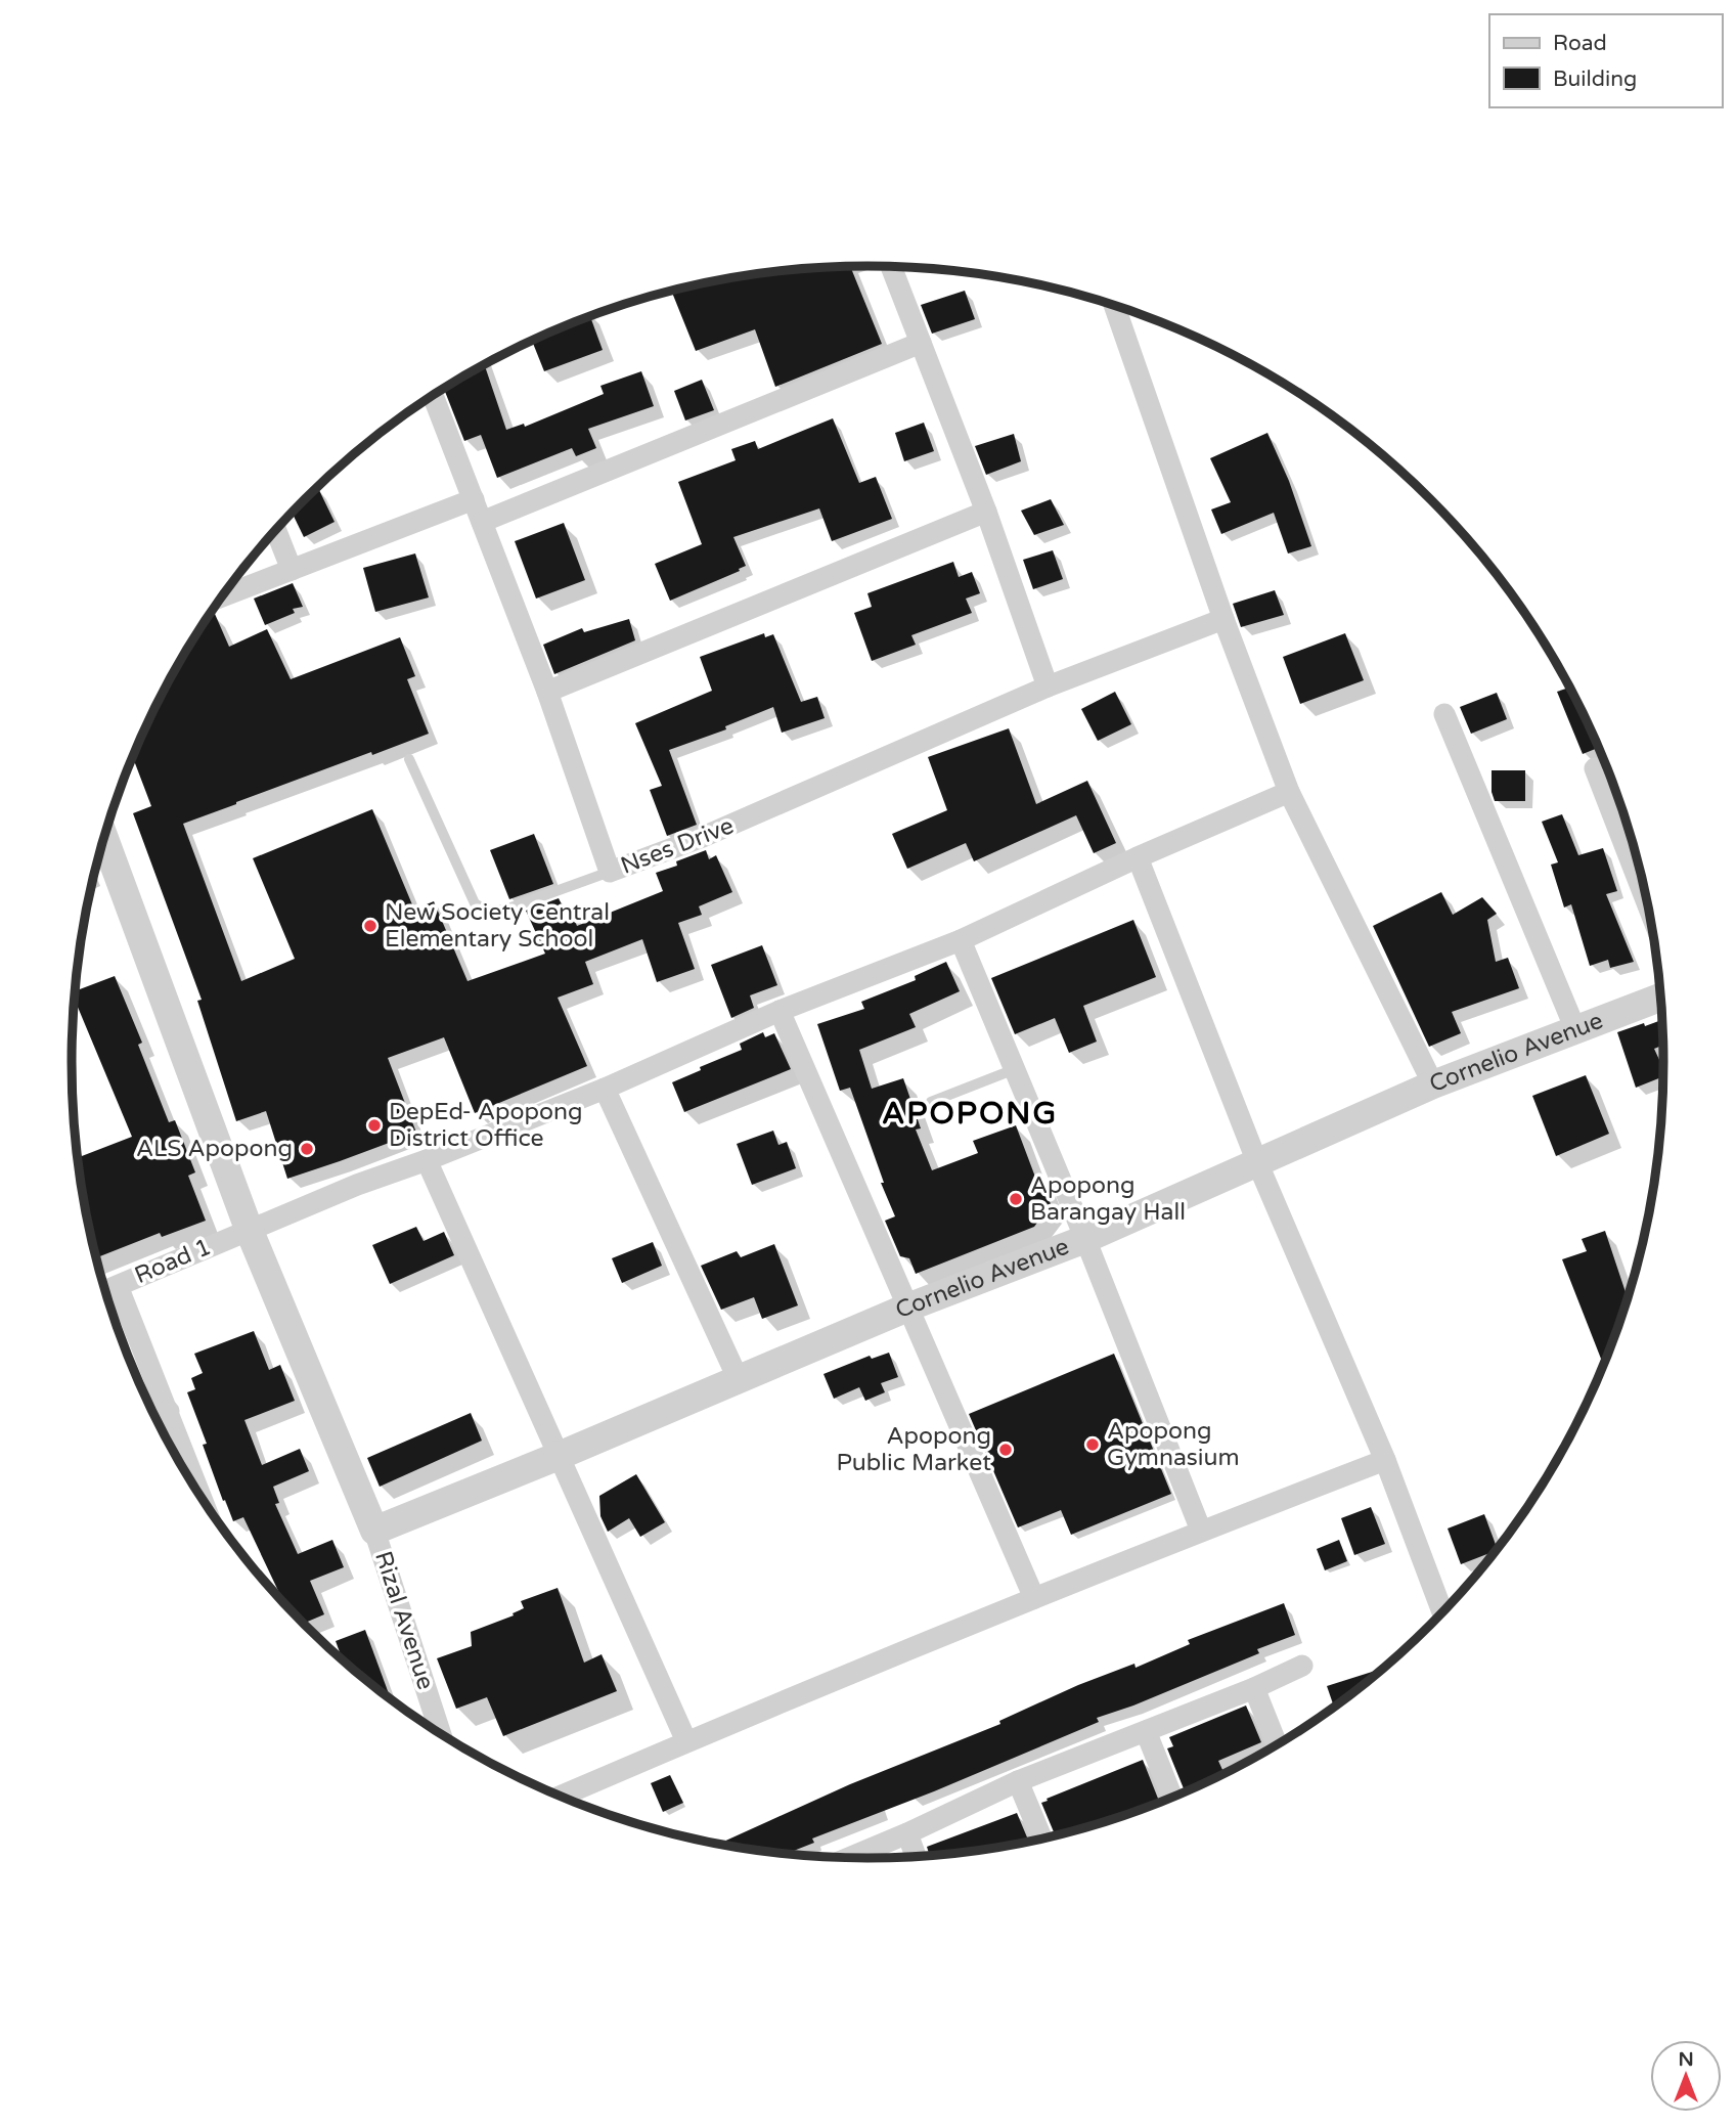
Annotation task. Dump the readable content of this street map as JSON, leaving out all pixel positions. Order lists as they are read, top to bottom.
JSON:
{
  "streets": {
    "street": [
      "Nses Drive",
      "Cornelio Avenue",
      "Road 1",
      "Rizal Avenue"
    ]
  },
  "crossings": [
    ["Cornelio Avenue", "Rizal Avenue"]
  ],
  "districts": ["APOPONG"],
  "places": [
    "New Society Central Elementary School",
    "DepEd- Apopong District Office",
    "ALS Apopong",
    "Apopong Barangay Hall",
    "Apopong Gymnasium",
    "Apopong Public Market"
  ],
  "legend": ["Road", "Building"],
  "north": "top"
}
